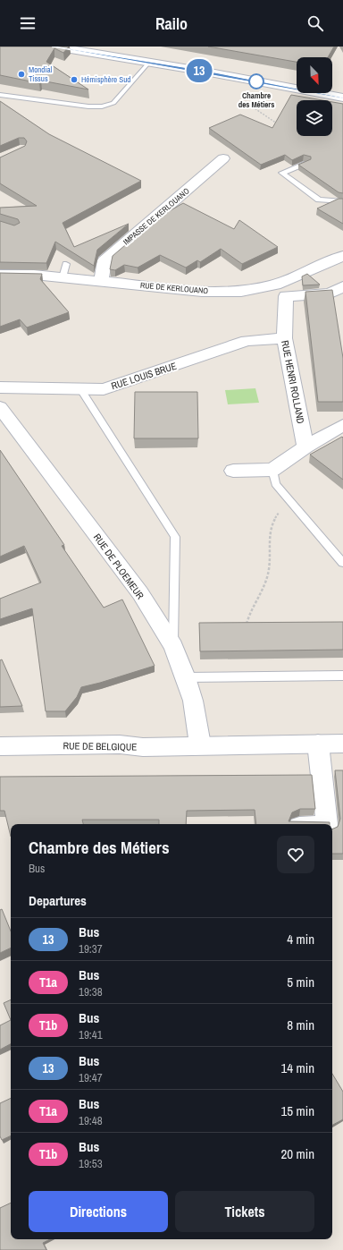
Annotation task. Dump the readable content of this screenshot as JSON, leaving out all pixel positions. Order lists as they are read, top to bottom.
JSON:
{
  "streets": {
    "street": [
      "IMPASSE DE KERLOUANO",
      "RUE DE KERLOUANO",
      "RUE LOUIS BRUE",
      "RUE HENRI ROLLAND",
      "RUE DE PLOEMEUR",
      "RUE DE BELGIQUE"
    ]
  },
  "crossings": [
    ["IMPASSE DE KERLOUANO", "RUE DE KERLOUANO"],
    ["RUE DE KERLOUANO", "RUE HENRI ROLLAND"],
    ["RUE LOUIS BRUE", "RUE HENRI ROLLAND"],
    ["RUE DE PLOEMEUR", "RUE DE BELGIQUE"]
  ],
  "places": ["Mondial Tissus", "Hémisphère Sud", "Chambre des Métiers"],
  "lines": ["bus line 13"],
  "north": "bottom right",
  "page": {
    "header": "Railo",
    "on_map": "13",
    "heading": [
      ["Chambre des Métiers", "Bus"],
      "Departures"
    ],
    "list": [
      {
        "mark": "13",
        "name": "Bus",
        "note": "19:37",
        "value": "4 min"
      },
      {
        "mark": "T1a",
        "name": "Bus",
        "note": "19:38",
        "value": "5 min"
      },
      {
        "mark": "T1b",
        "name": "Bus",
        "note": "19:41",
        "value": "8 min"
      },
      {
        "mark": "13",
        "name": "Bus",
        "note": "19:47",
        "value": "14 min"
      },
      {
        "mark": "T1a",
        "name": "Bus",
        "note": "19:48",
        "value": "15 min"
      },
      {
        "mark": "T1b",
        "name": "Bus",
        "note": "19:53",
        "value": "20 min"
      }
    ],
    "buttons": ["Directions", "Tickets"]
  }
}
